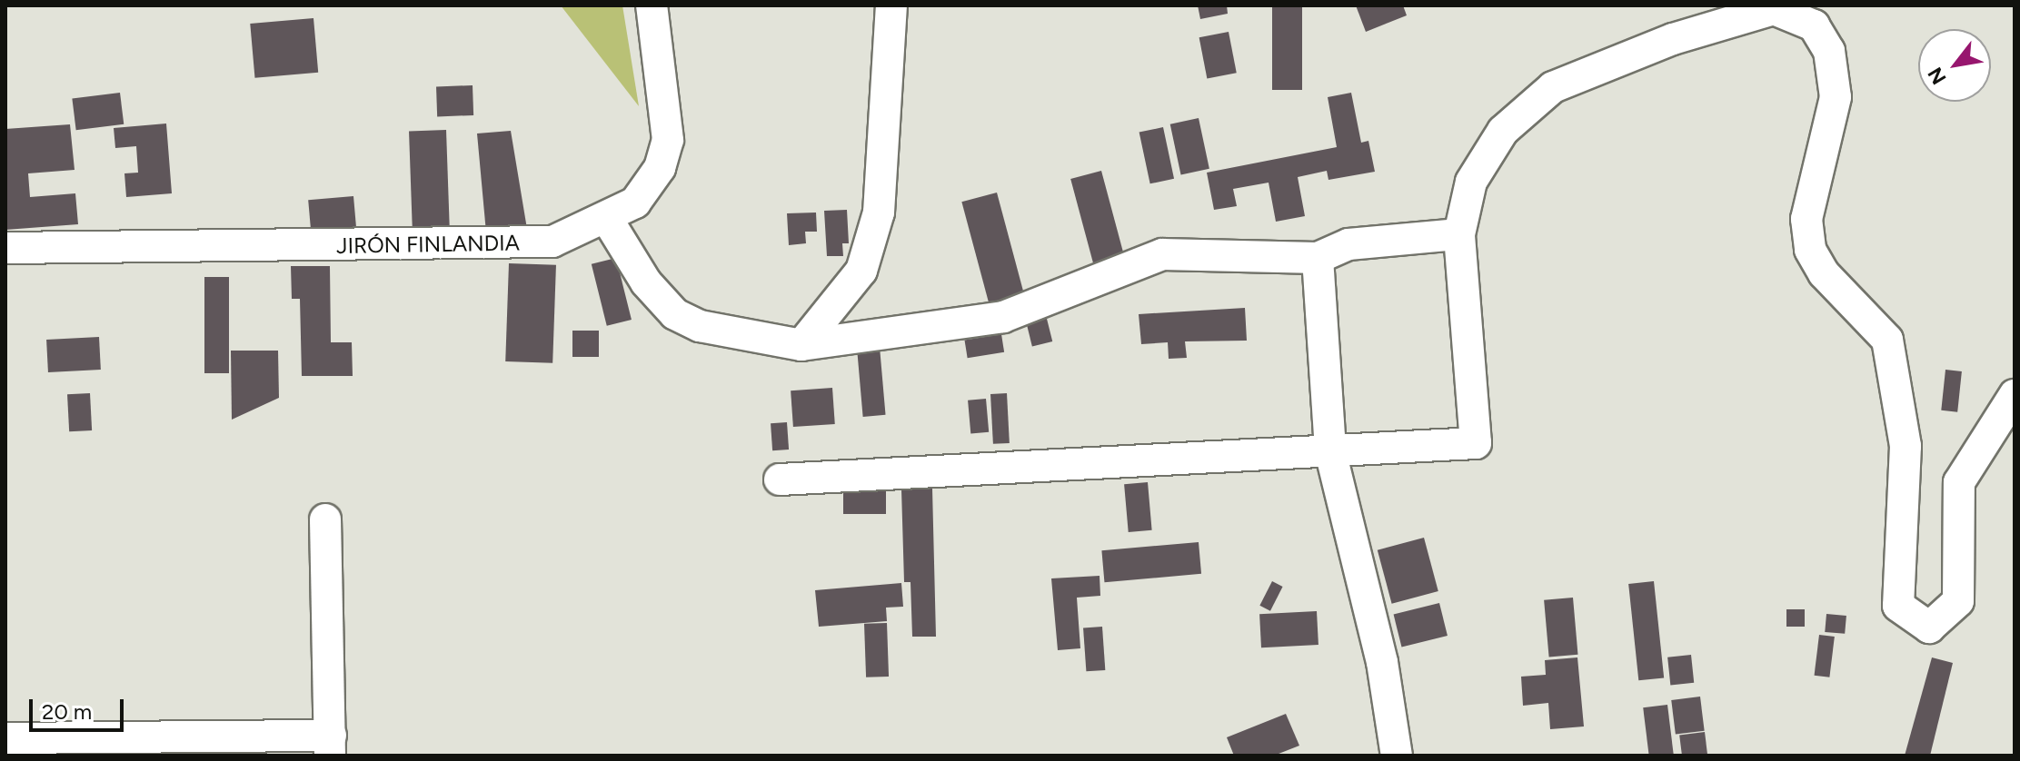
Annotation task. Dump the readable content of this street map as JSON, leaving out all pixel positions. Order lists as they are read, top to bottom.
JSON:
{
  "streets": {
    "street": ["JIRÓN FINLANDIA"]
  },
  "scale_bar": "20 m",
  "north": "bottom left"
}
